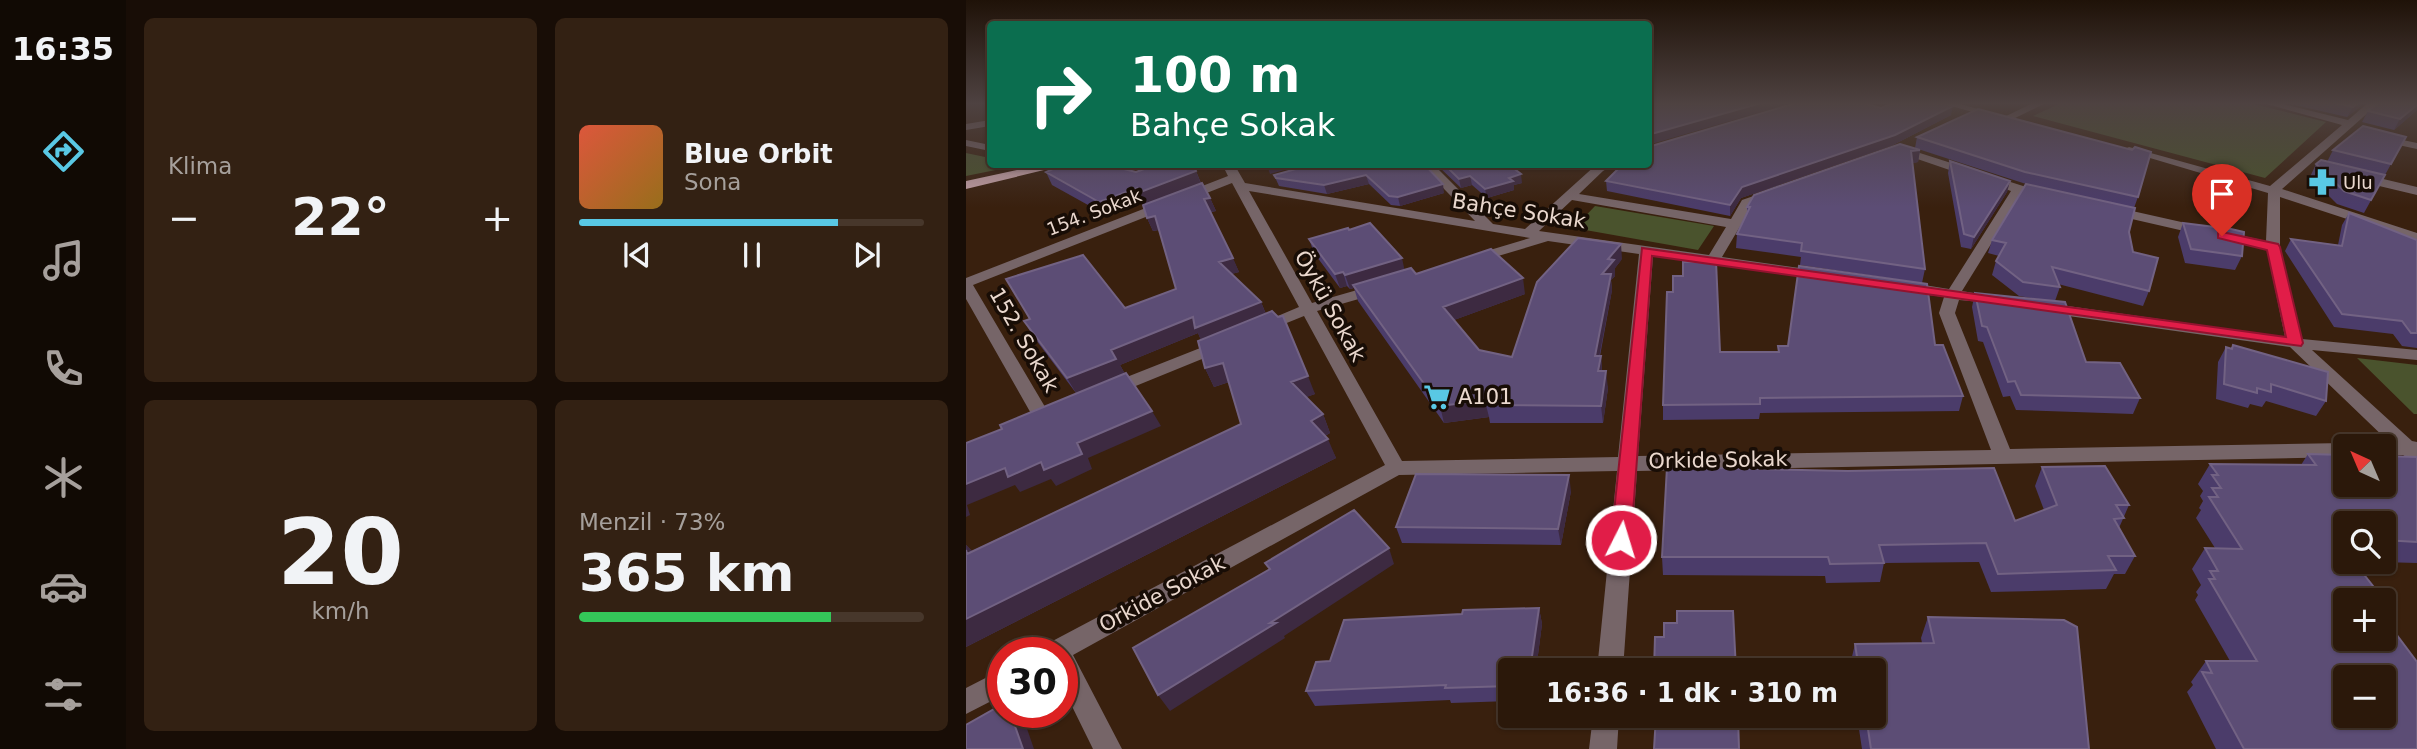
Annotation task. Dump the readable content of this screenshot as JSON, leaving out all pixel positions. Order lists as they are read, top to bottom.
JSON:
{
  "streets": {
    "street": [
      "Bahçe Sokak",
      "154. Sokak",
      "Öykü Sokak",
      "152. Sokak",
      "Orkide Sokak"
    ]
  },
  "crossings": [
    ["Bahçe Sokak", "154. Sokak"],
    ["Bahçe Sokak", "Öykü Sokak"],
    ["154. Sokak", "Öykü Sokak"],
    ["154. Sokak", "152. Sokak"],
    ["Öykü Sokak", "Orkide Sokak"]
  ],
  "places": {
    "pharmacy": ["Ulu"],
    "supermarket": ["A101"]
  },
  "north": "top left",
  "page": {
    "tabs": "16:35",
    "tile": [
      "Klima",
      ["20", "km/h"],
      ["Menzil · 73%", "365 km"]
    ],
    "turn": ["100 m", "Bahçe Sokak"],
    "song": ["Blue Orbit", "Sona"],
    "heat": ["−", "22°", "+"],
    "map_buttons": ["+", "−"],
    "limit": "30",
    "trip": "16:36 · 1 dk · 310 m"
  }
}
